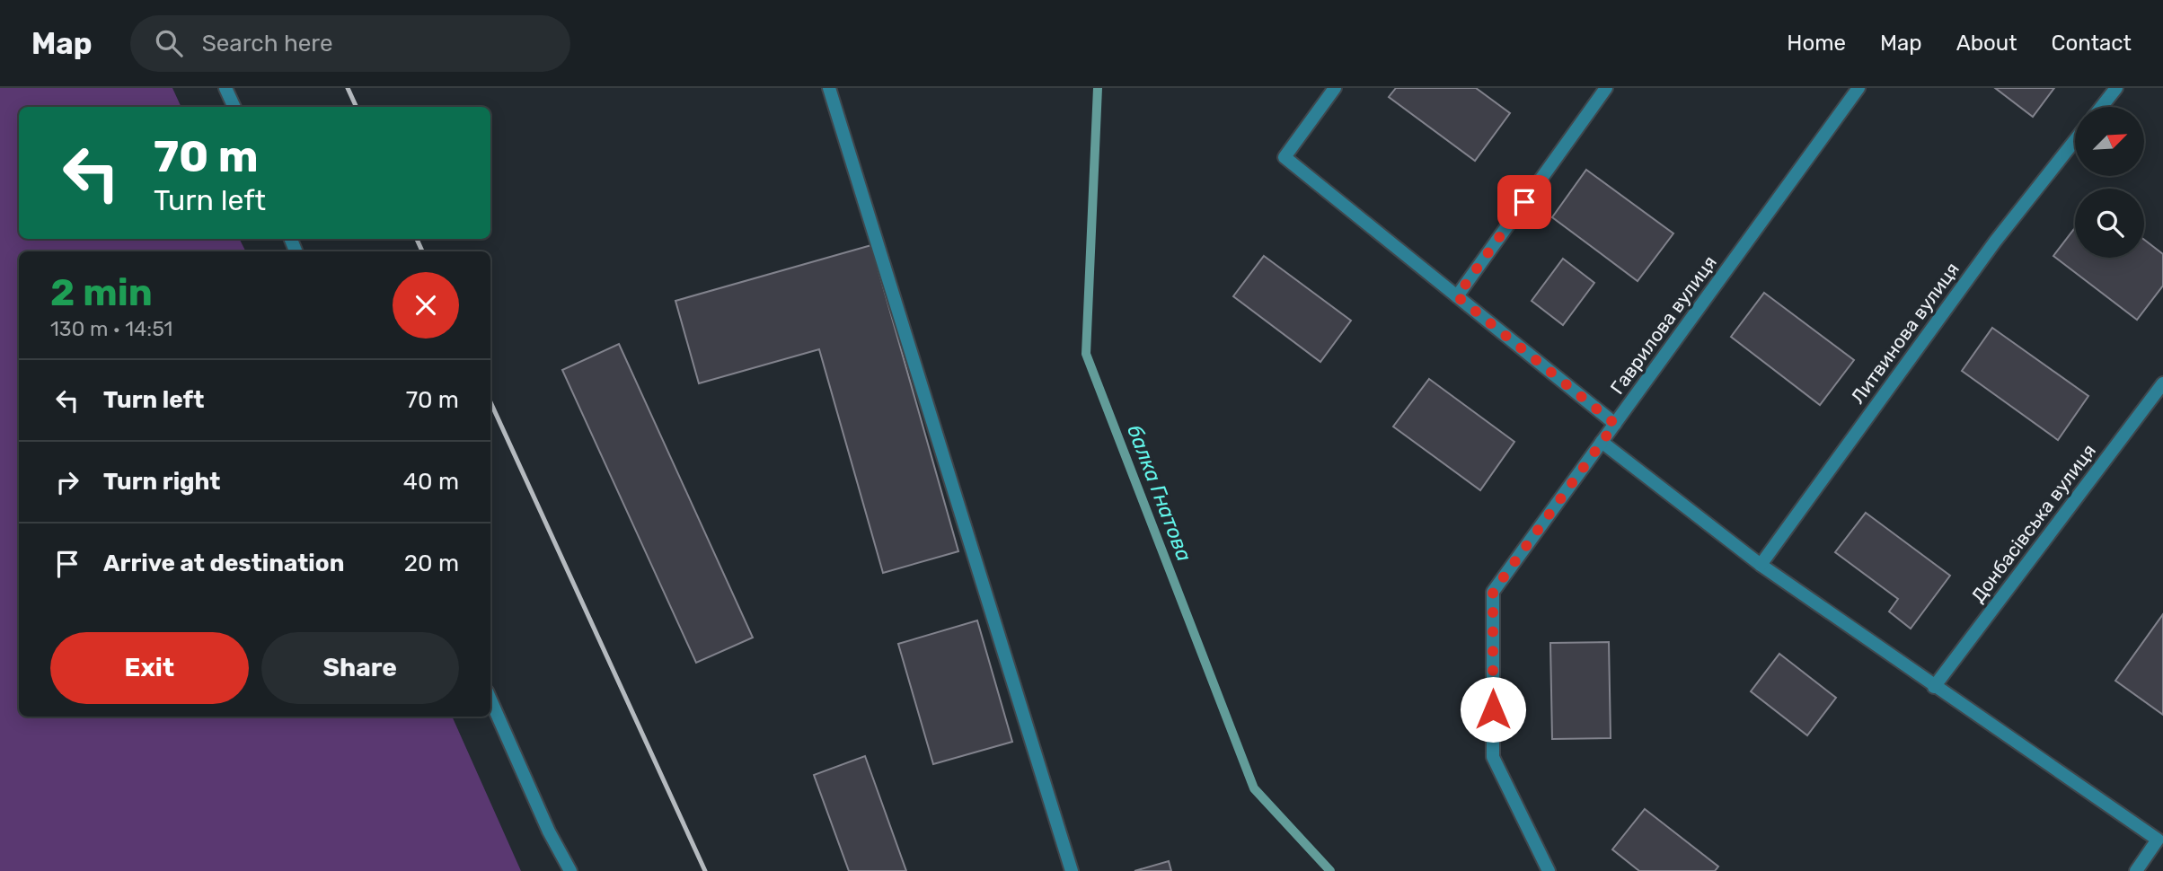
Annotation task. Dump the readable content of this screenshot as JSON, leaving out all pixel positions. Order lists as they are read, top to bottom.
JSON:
{
  "streets": {
    "street": ["Гаврилова вулиця", "Литвинова вулиця", "Донбасівська вулиця"]
  },
  "water": ["балка Гнатова"],
  "north": "top right",
  "page": {
    "header": "Map",
    "search": "Search here",
    "nav": [
      "Home",
      "Map",
      "About",
      "Contact"
    ],
    "turn": ["70 m", "Turn left"],
    "heading": ["2 min", "130 m · 14:51"],
    "list": [
      {
        "name": "Turn left",
        "value": "70 m"
      },
      {
        "name": "Turn right",
        "value": "40 m"
      },
      {
        "name": "Arrive at destination",
        "value": "20 m"
      }
    ],
    "buttons": ["Exit", "Share"]
  }
}
